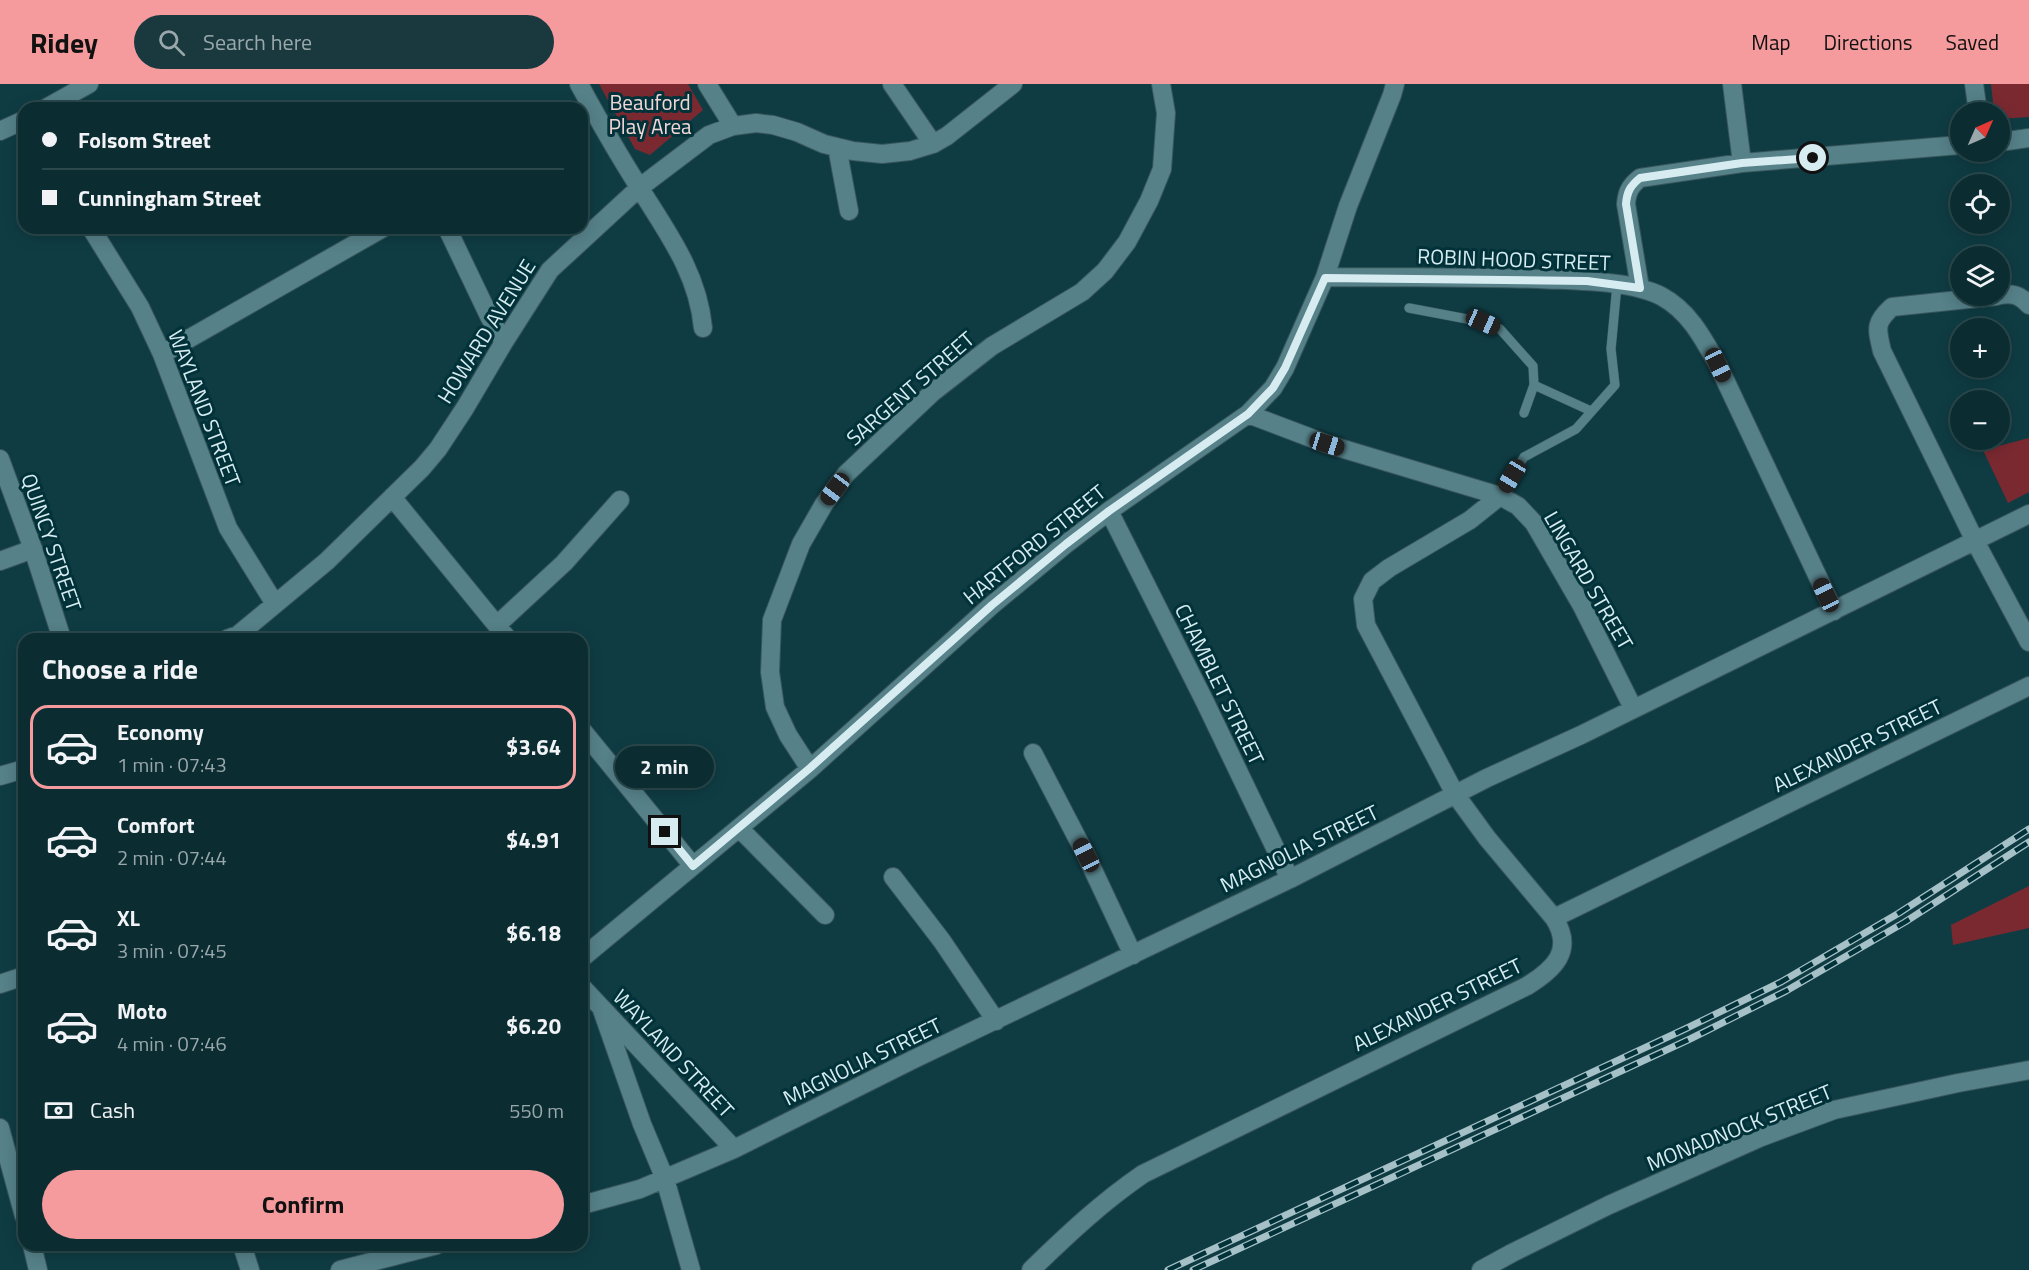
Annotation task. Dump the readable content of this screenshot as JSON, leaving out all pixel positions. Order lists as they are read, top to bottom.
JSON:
{
  "streets": {
    "street": [
      "ROBIN HOOD STREET",
      "HOWARD AVENUE",
      "SARGENT STREET",
      "WAYLAND STREET",
      "QUINCY STREET",
      "HARTFORD STREET",
      "LINGARD STREET",
      "CHAMBLET STREET",
      "ALEXANDER STREET",
      "MAGNOLIA STREET",
      "MONADNOCK STREET"
    ]
  },
  "crossings": [
    ["ROBIN HOOD STREET", "HARTFORD STREET"],
    ["ROBIN HOOD STREET", "MAGNOLIA STREET"],
    ["HOWARD AVENUE", "WAYLAND STREET"],
    ["SARGENT STREET", "HARTFORD STREET"],
    ["WAYLAND STREET", "MAGNOLIA STREET"],
    ["HARTFORD STREET", "LINGARD STREET"],
    ["HARTFORD STREET", "CHAMBLET STREET"],
    ["LINGARD STREET", "MAGNOLIA STREET"],
    ["CHAMBLET STREET", "MAGNOLIA STREET"]
  ],
  "parks": ["Beauford Play Area"],
  "north": "top right",
  "page": {
    "header": "Ridey",
    "search": "Search here",
    "nav": ["Map", "Directions", "Saved"],
    "map_buttons": ["+", "−"],
    "banner": ["Folsom Street", "Cunningham Street"],
    "heading": "Choose a ride",
    "list": [
      {
        "name": "Economy",
        "note": "1 min · 07:43",
        "value": "$3.64"
      },
      {
        "name": "Comfort",
        "note": "2 min · 07:44",
        "value": "$4.91"
      },
      {
        "name": "XL",
        "note": "3 min · 07:45",
        "value": "$6.18"
      },
      {
        "name": "Moto",
        "note": "4 min · 07:46",
        "value": "$6.20"
      }
    ],
    "bubble": "2 min",
    "pay": ["Cash", "550 m"],
    "buttons": "Confirm"
  }
}
